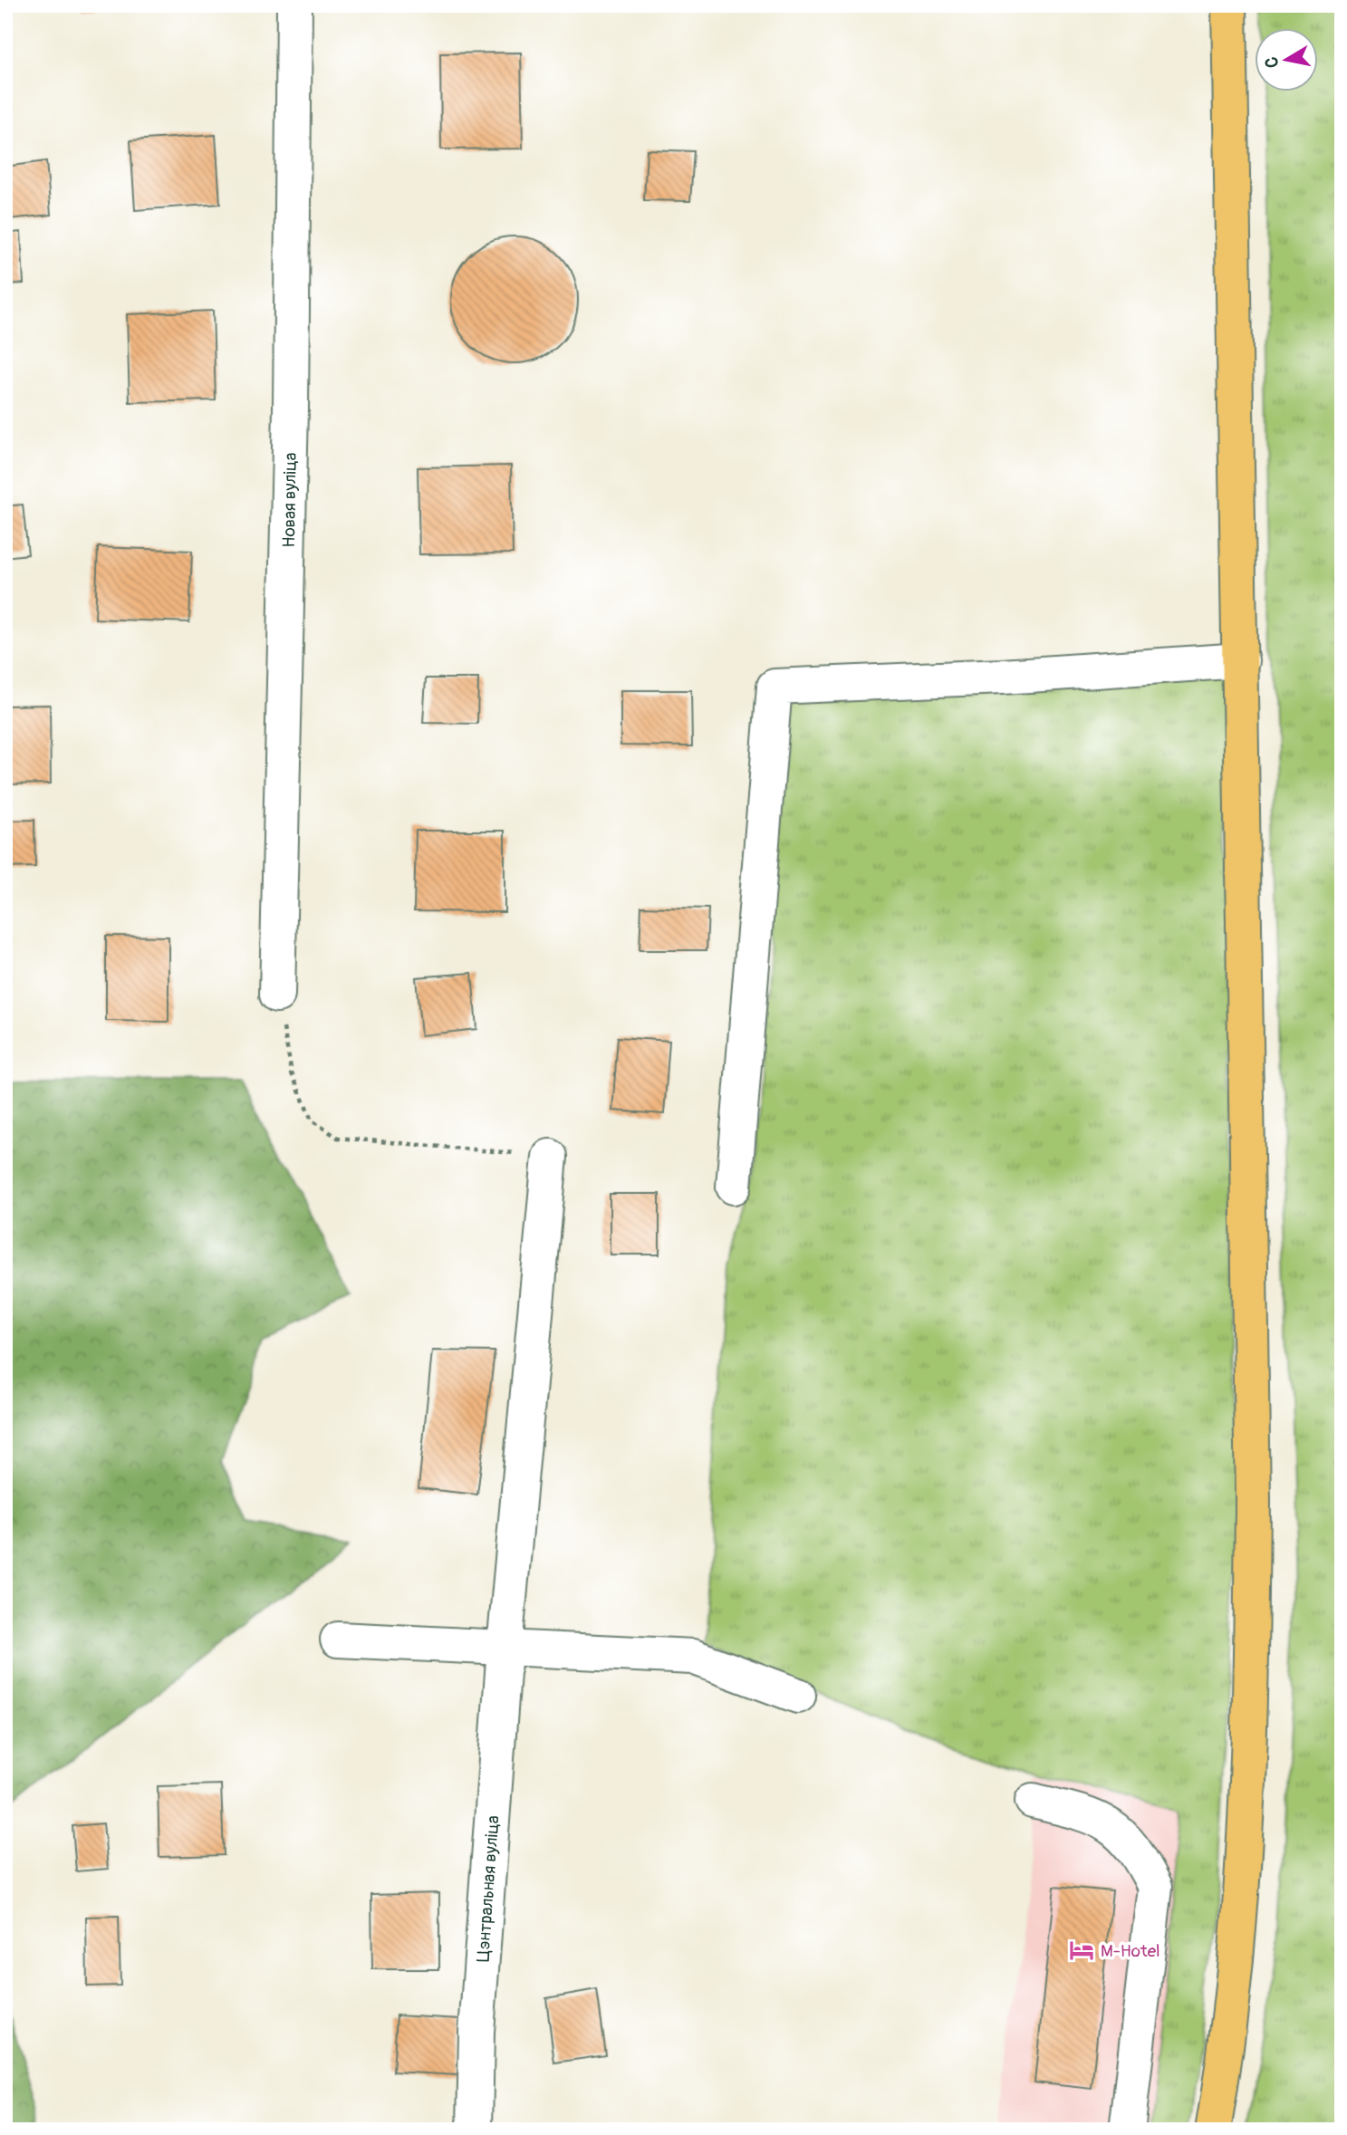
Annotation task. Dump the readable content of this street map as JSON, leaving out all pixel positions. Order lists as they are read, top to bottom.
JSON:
{
  "streets": {
    "street": ["Новая вуліца", "Цэнтральная вуліца"]
  },
  "places": {
    "hotel": ["M-Hotel"]
  },
  "north": "left"
}
